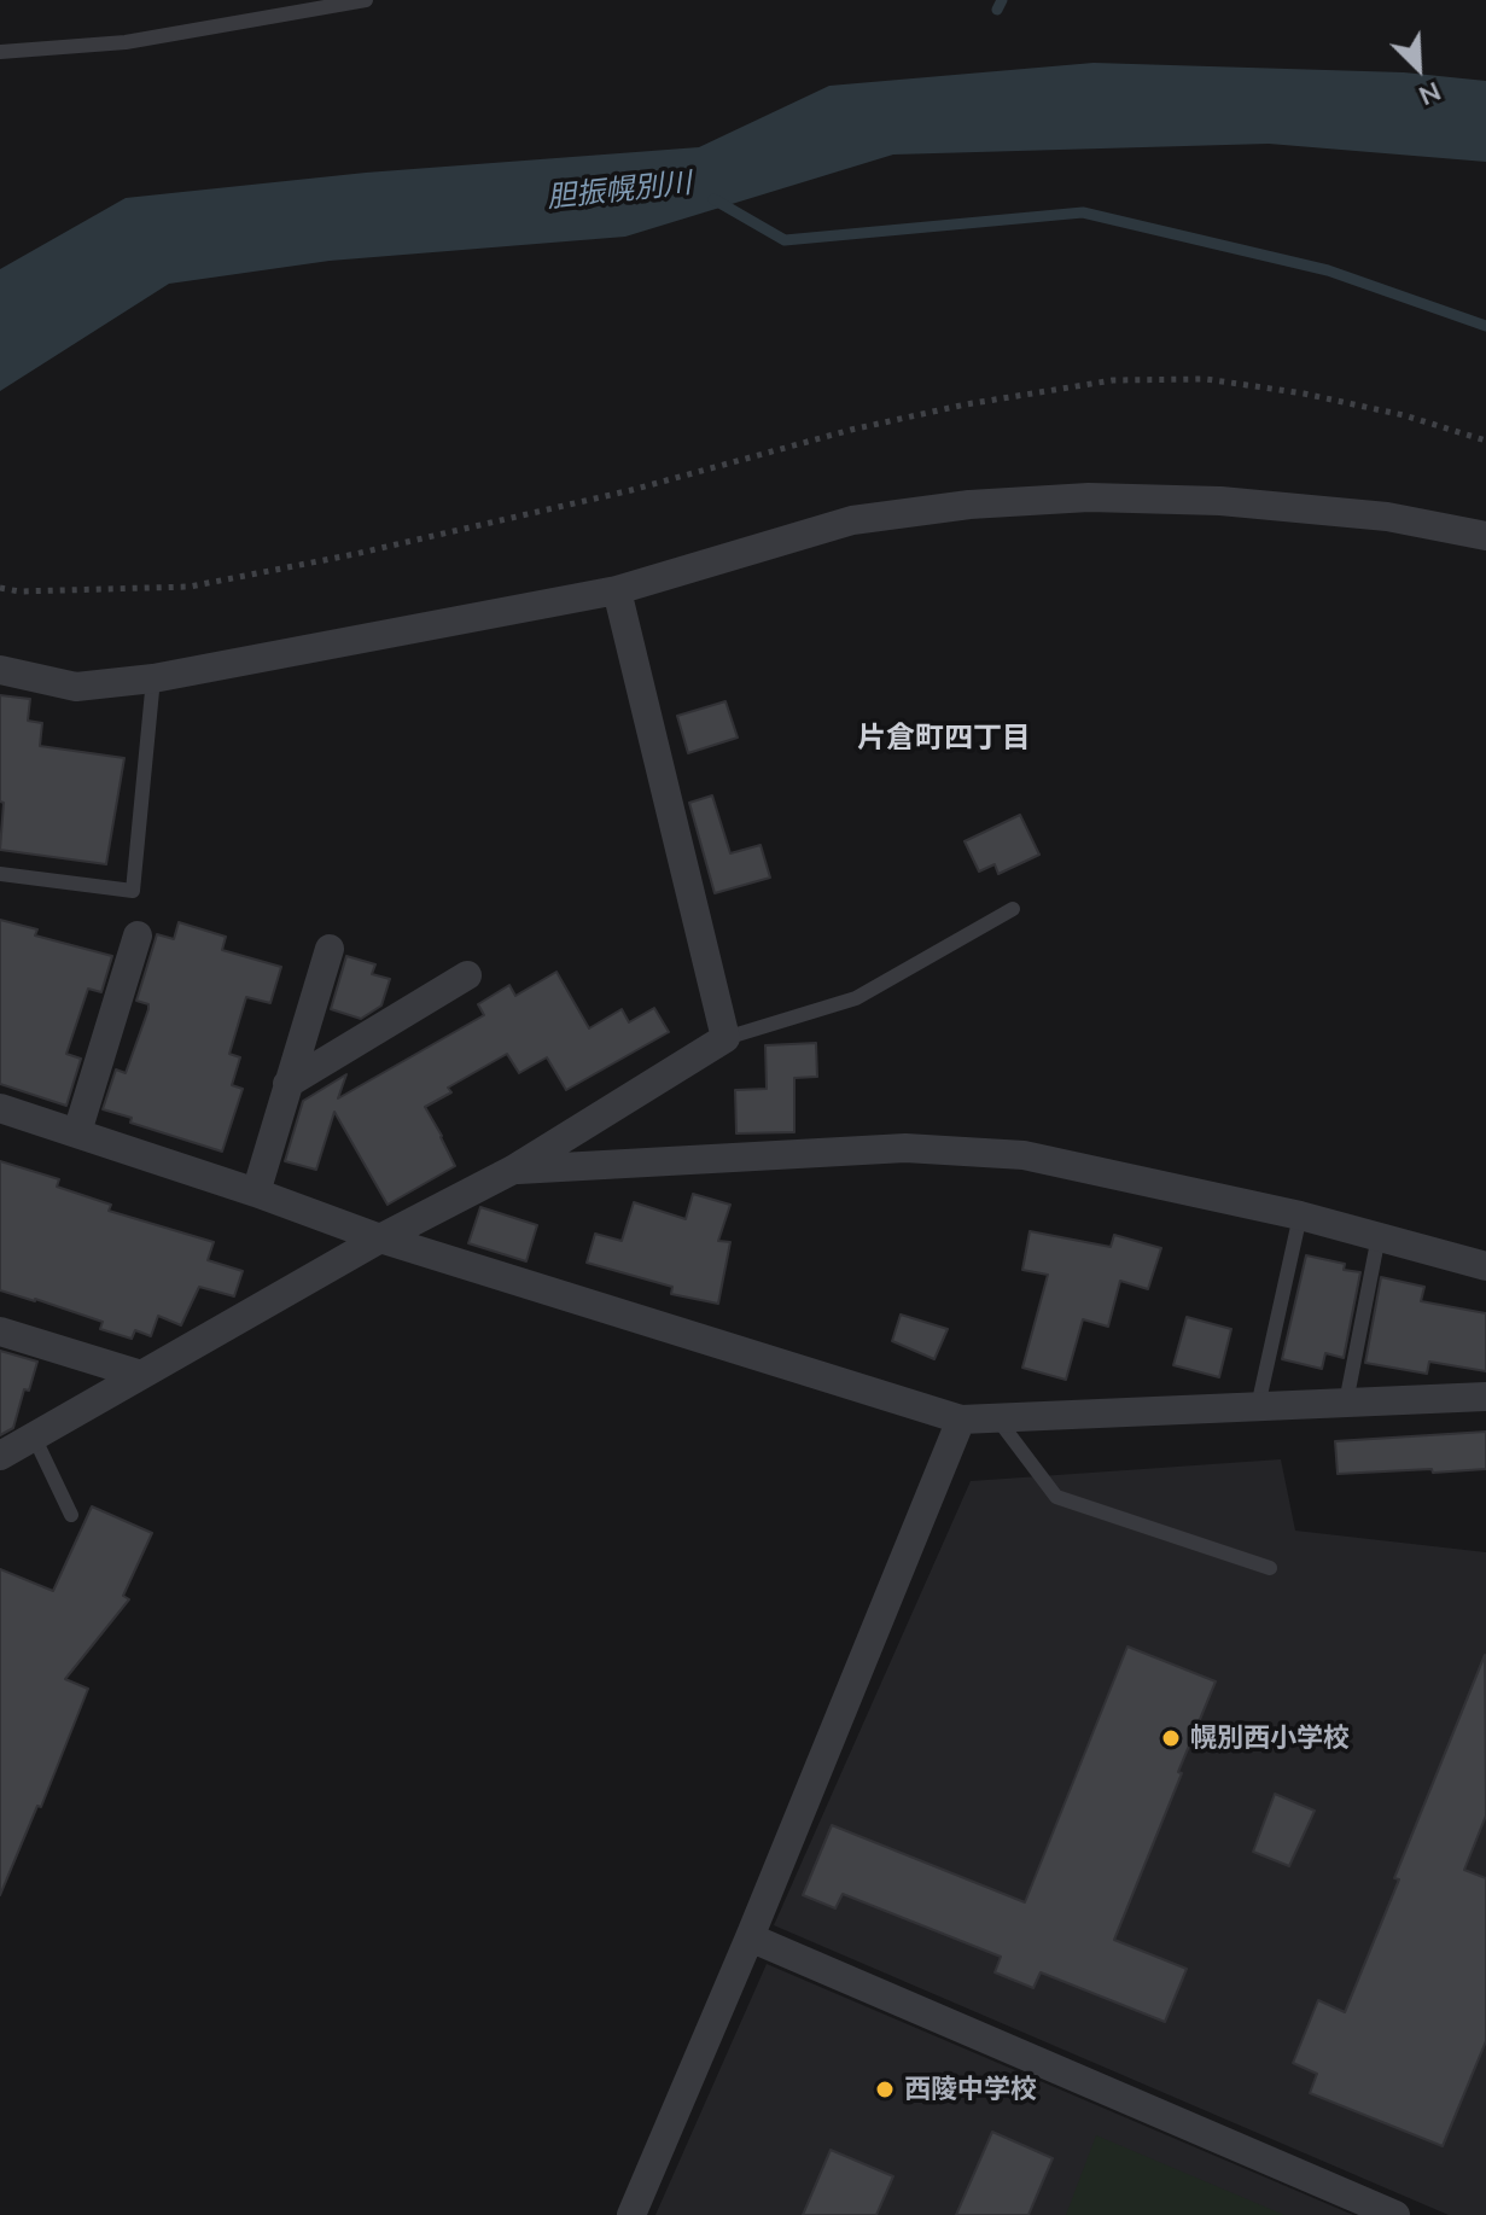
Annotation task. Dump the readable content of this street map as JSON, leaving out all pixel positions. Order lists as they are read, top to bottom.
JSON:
{
  "districts": ["片倉町四丁目"],
  "water": ["胆振幌別川"],
  "places": ["幌別西小学校", "西陵中学校"],
  "north": "bottom right"
}
